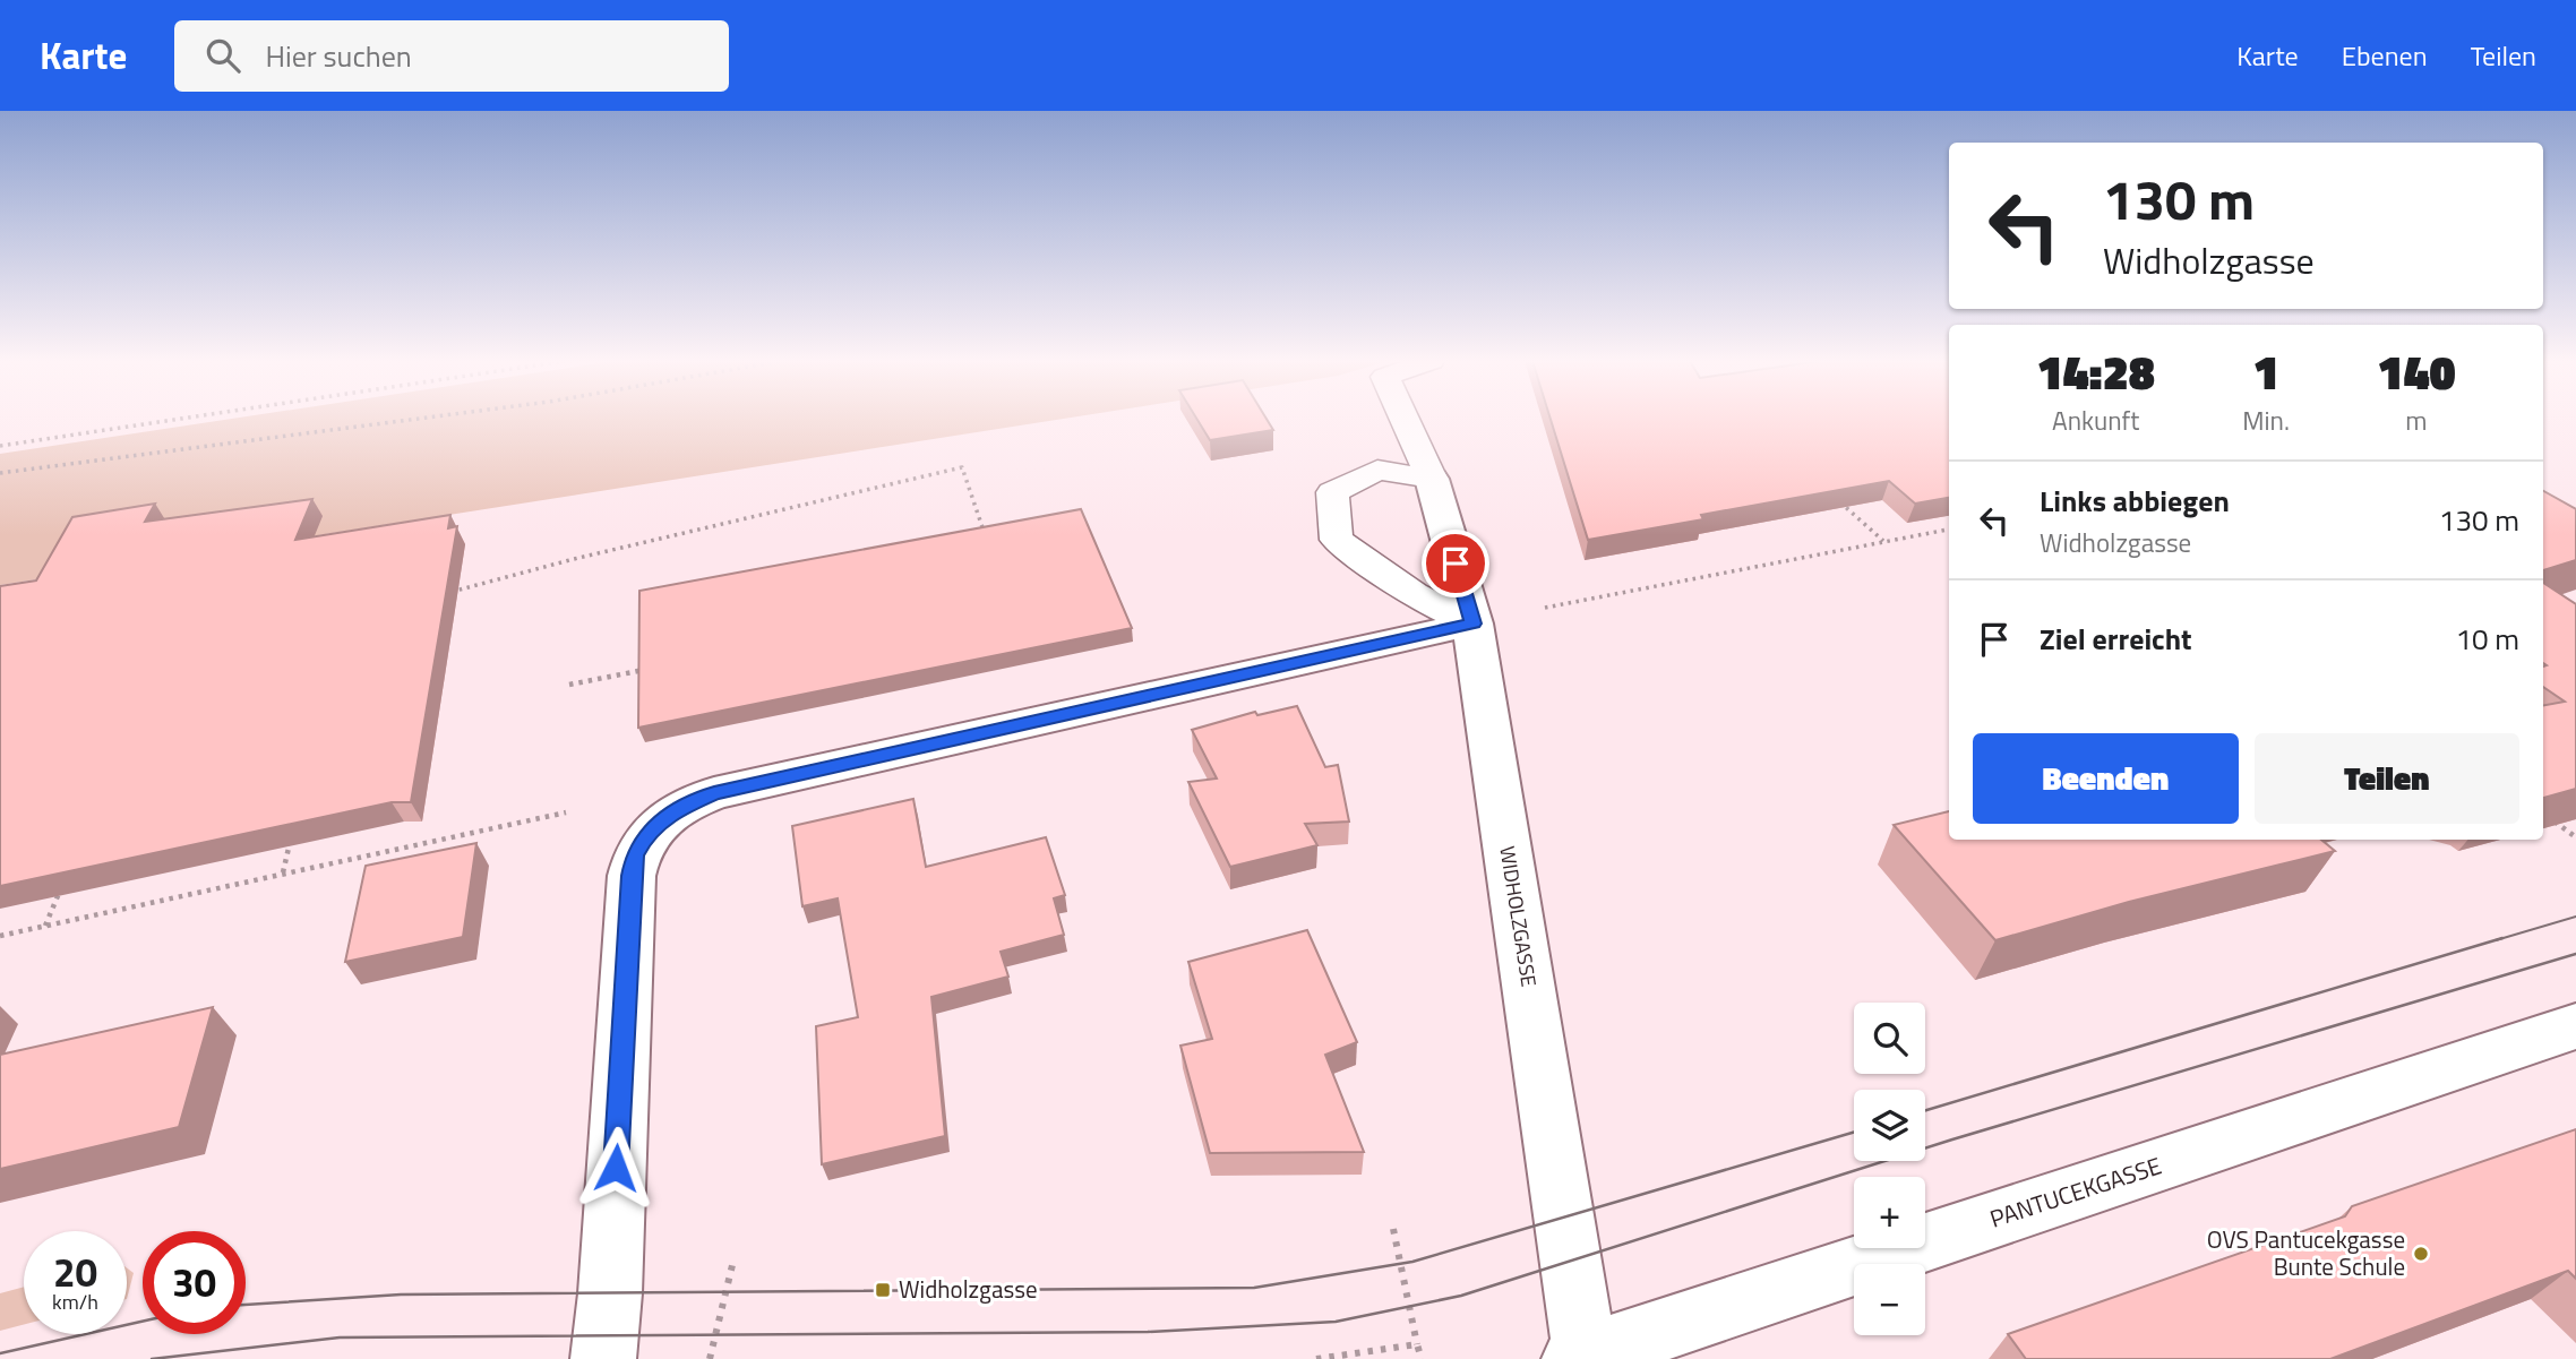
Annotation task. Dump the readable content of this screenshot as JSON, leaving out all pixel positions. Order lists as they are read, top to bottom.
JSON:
{
  "streets": {
    "street": ["WIDHOLZGASSE", "PANTUCEKGASSE"]
  },
  "crossings": [
    ["WIDHOLZGASSE", "PANTUCEKGASSE"]
  ],
  "places": {
    "other": ["OVS Pantucekgasse Bunte Schule"],
    "transit": ["Widholzgasse"]
  },
  "page": {
    "header": "Karte",
    "search": "Hier suchen",
    "nav": ["Karte", "Ebenen", "Teilen"],
    "turn": ["130 m", "Widholzgasse"],
    "eta": [
      "14:28",
      "Ankunft",
      "1",
      "Min.",
      "140",
      "m"
    ],
    "list": [
      {
        "name": "Links abbiegen",
        "note": "Widholzgasse",
        "value": "130 m"
      },
      {
        "name": "Ziel erreicht",
        "value": "10 m"
      }
    ],
    "buttons": ["Beenden", "Teilen"],
    "map_buttons": ["+", "−"],
    "speed": "20 km/h",
    "limit": "30"
  }
}
